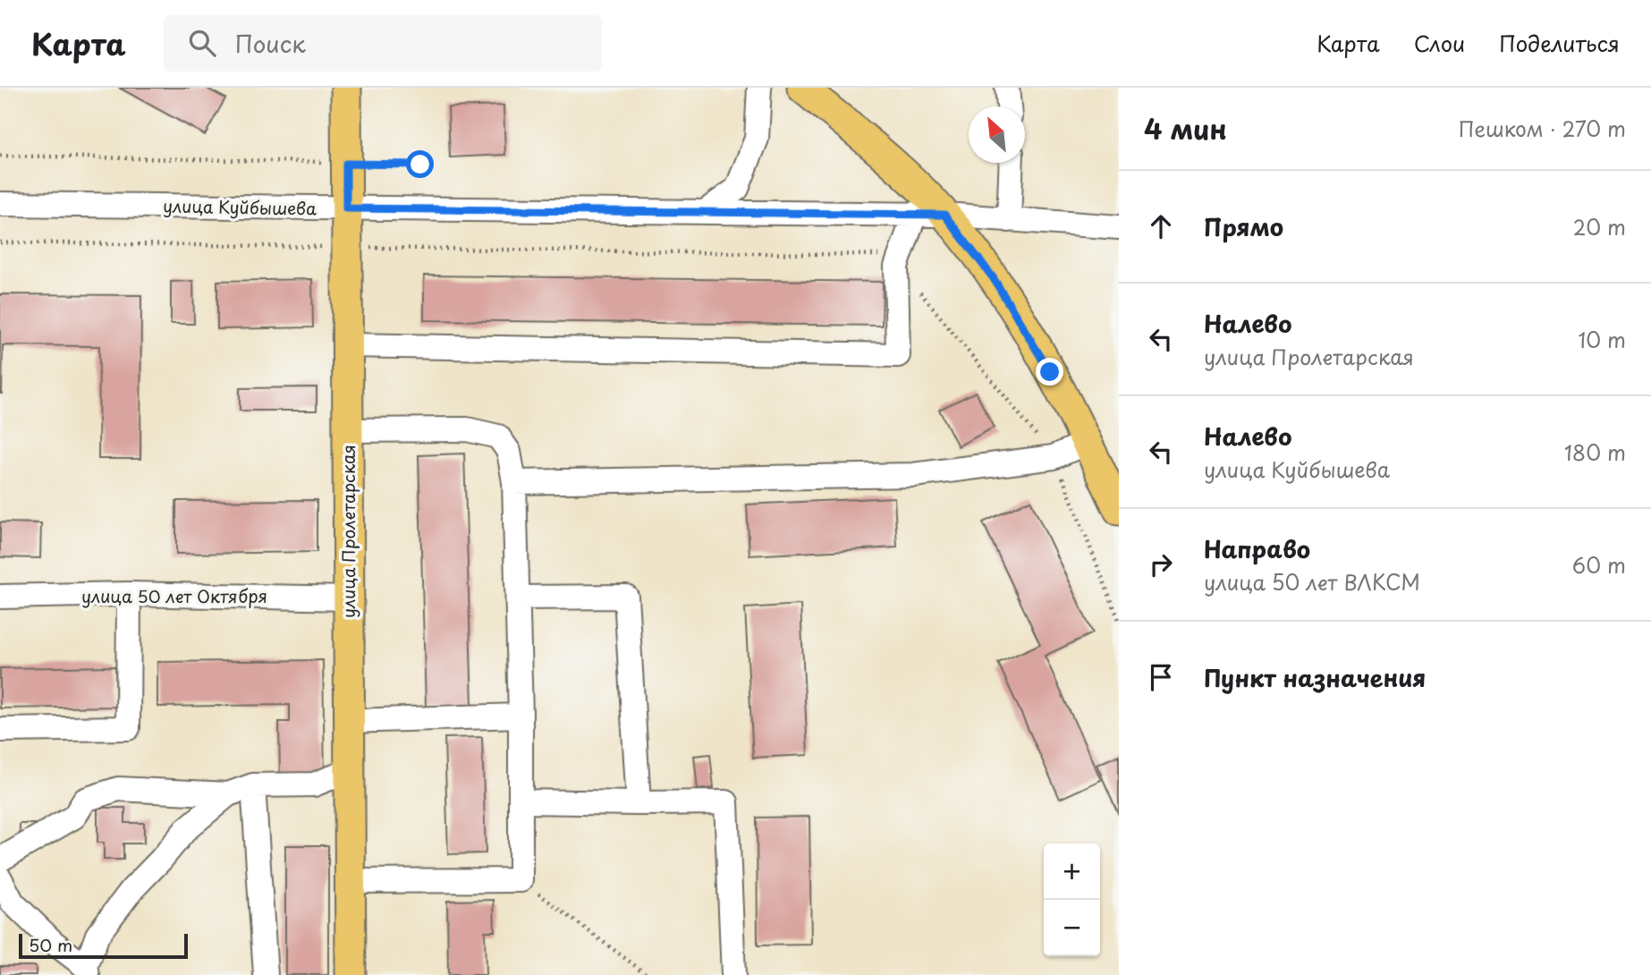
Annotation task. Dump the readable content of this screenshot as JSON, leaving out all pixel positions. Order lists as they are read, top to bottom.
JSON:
{
  "streets": {
    "main road": ["улица Пролетарская"],
    "street": ["улица Куйбышева", "улица 50 лет Октября"]
  },
  "crossings": [
    ["улица Куйбышева", "улица Пролетарская"],
    ["улица Пролетарская", "улица 50 лет Октября"]
  ],
  "scale_bar": "50 m",
  "north": "top left",
  "page": {
    "header": "Карта",
    "search": "Поиск",
    "nav": ["Карта", "Слои", "Поделиться"],
    "heading": ["4 мин", "Пешком · 270 m"],
    "list": [
      ["Прямо", "20 m"],
      ["Налево", "улица Пролетарская", "10 m"],
      ["Налево", "улица Куйбышева", "180 m"],
      ["Направо", "улица 50 лет ВЛКСМ", "60 m"],
      "Пункт назначения"
    ],
    "map_buttons": ["+", "−"],
    "scale": "50 m"
  }
}
